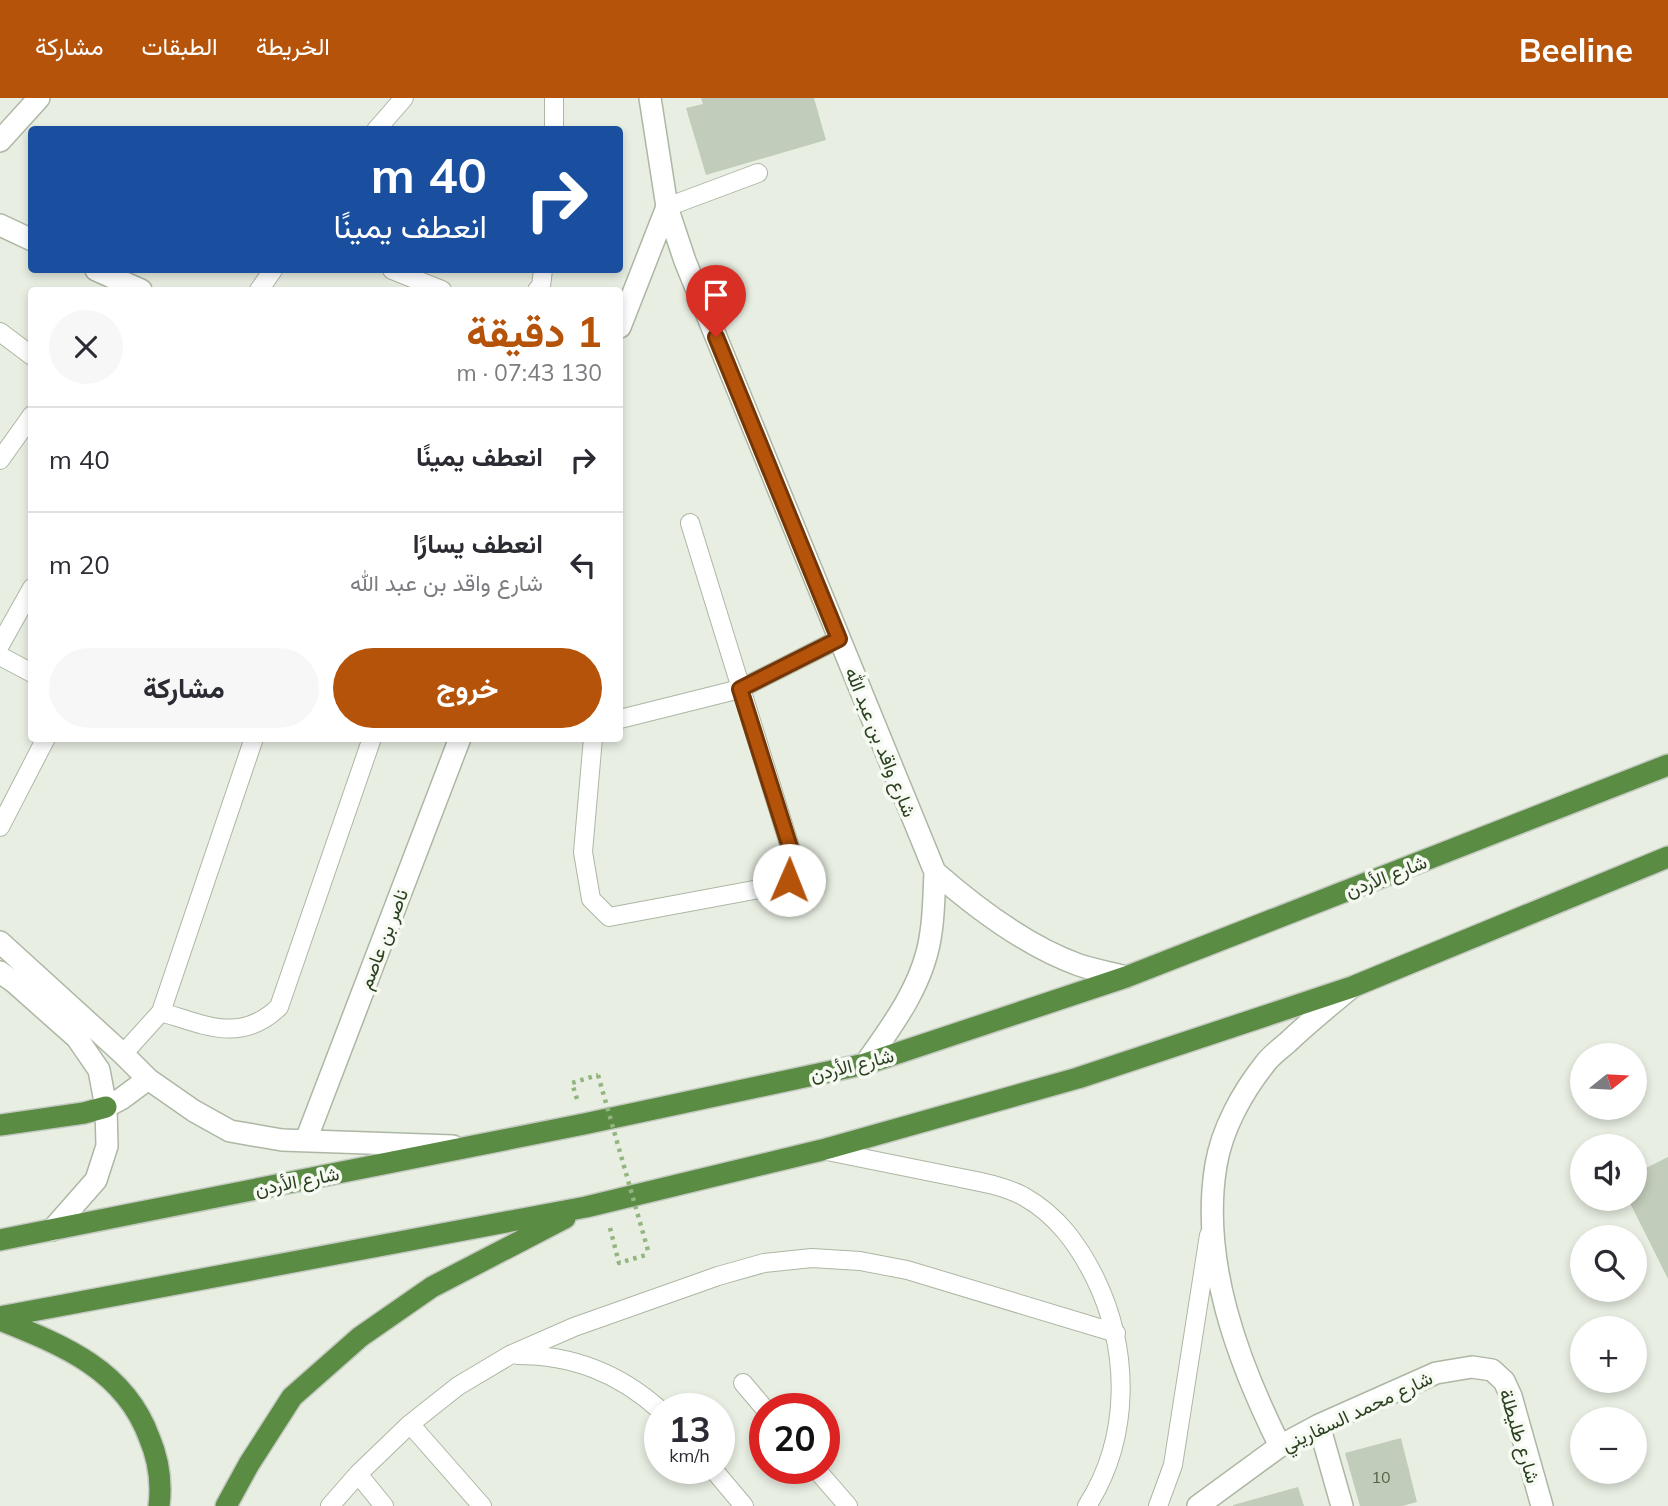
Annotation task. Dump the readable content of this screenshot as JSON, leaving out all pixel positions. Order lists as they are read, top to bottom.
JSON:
{
  "streets": {
    "highway": ["شارع الأردن"],
    "street": [
      "شارع واقد بن عبد الله",
      "ناصر بن عاصم",
      "شارع محمد السفاريني",
      "شارع طليطلة"
    ]
  },
  "crossings": [
    ["شارع واقد بن عبد الله", "شارع الأردن"],
    ["شارع محمد السفاريني", "شارع طليطلة"]
  ],
  "house_numbers": ["10"],
  "north": "right",
  "page": {
    "header": "Beeline",
    "nav": ["الخريطة", "الطبقات", "مشاركة"],
    "turn": ["40 m", "انعطف يمينًا"],
    "heading": ["1 دقيقة", "130 m · 07:43"],
    "list": [
      {
        "name": "انعطف يمينًا",
        "value": "40 m"
      },
      {
        "name": "انعطف يسارًا",
        "note": "شارع واقد بن عبد الله",
        "value": "20 m"
      }
    ],
    "buttons": ["خروج", "مشاركة"],
    "map_buttons": ["+", "−"],
    "speed": "13 km/h",
    "limit": "20"
  }
}
